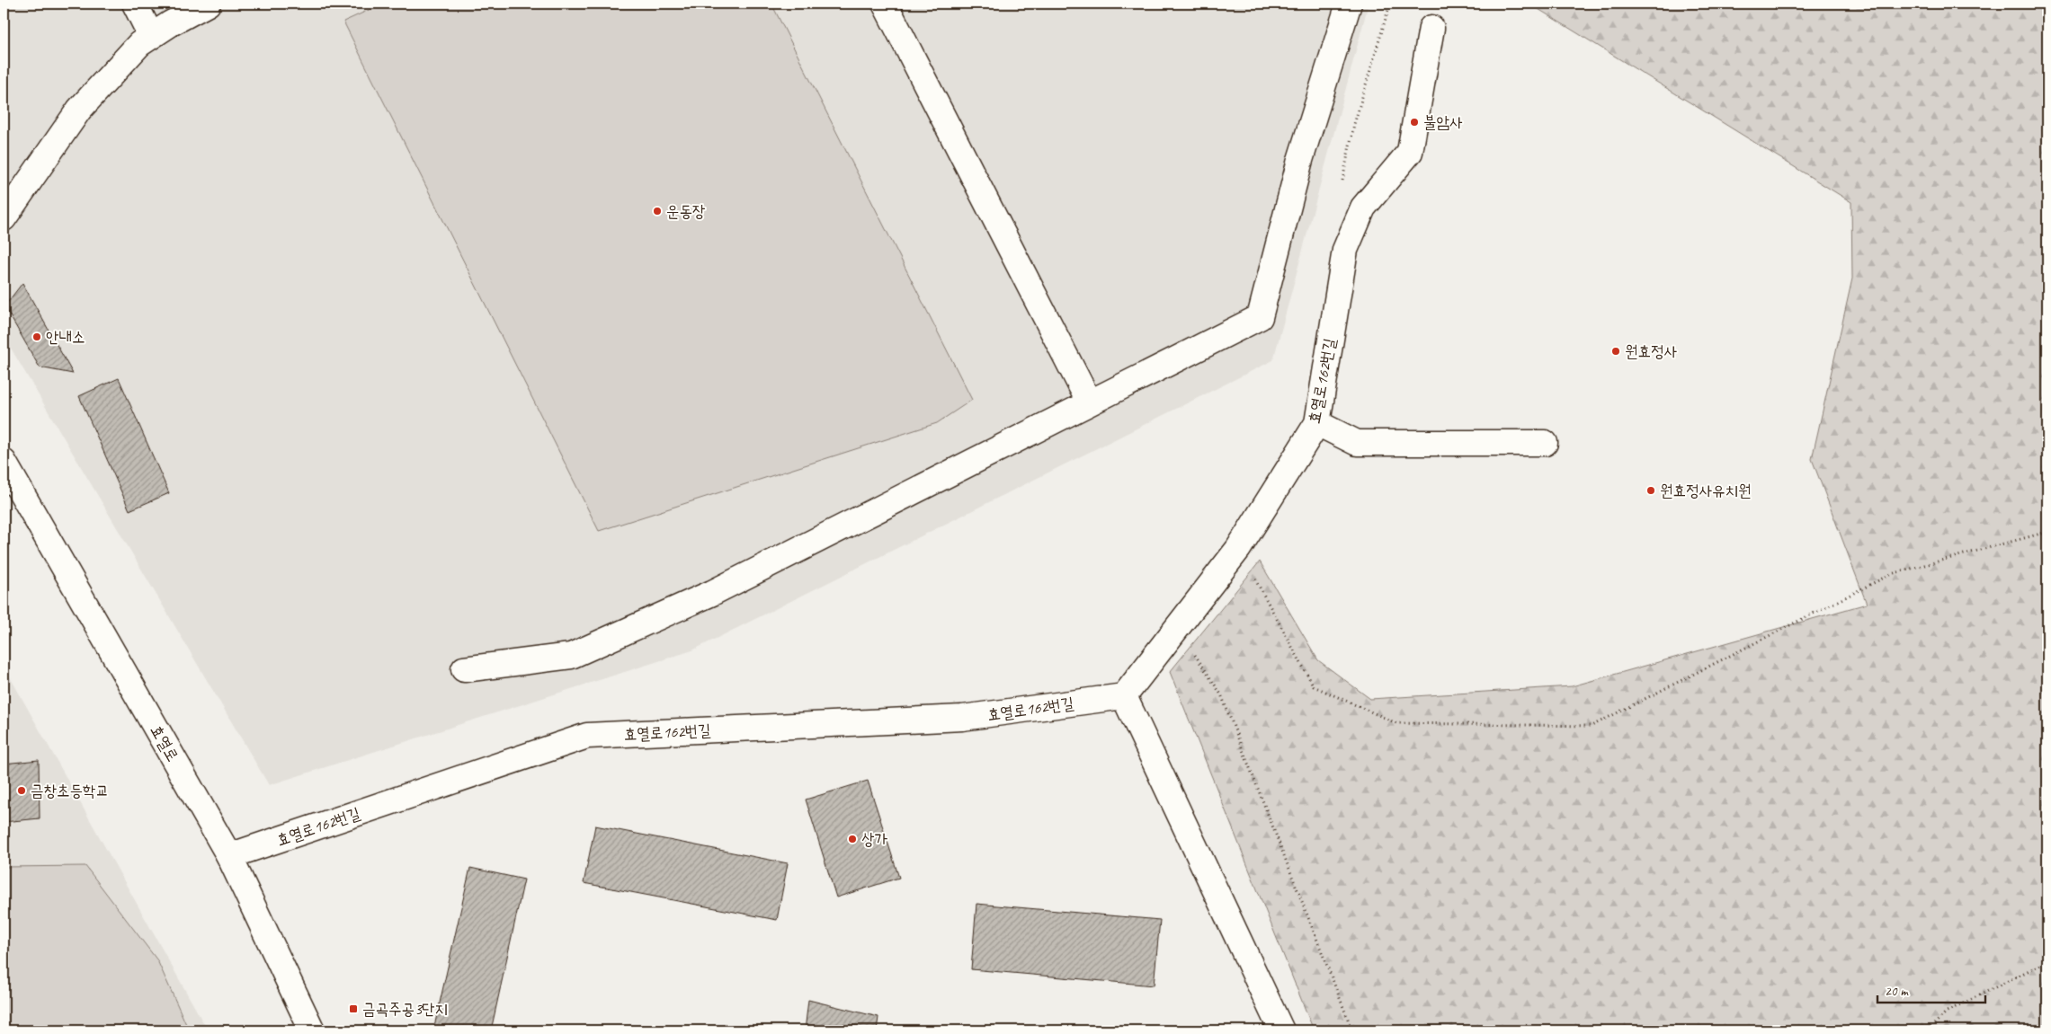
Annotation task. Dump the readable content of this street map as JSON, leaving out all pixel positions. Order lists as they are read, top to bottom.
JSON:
{
  "streets": {
    "street": ["효열로162번길", "효열로"]
  },
  "crossings": [
    ["효열로162번길", "효열로"]
  ],
  "places": {
    "other": [
      "불암사",
      "운동장",
      "안내소",
      "원효정사",
      "원효정사유치원",
      "금창초등학교",
      "상가"
    ],
    "transit": ["금곡주공3단지"]
  },
  "scale_bar": "20 m"
}
